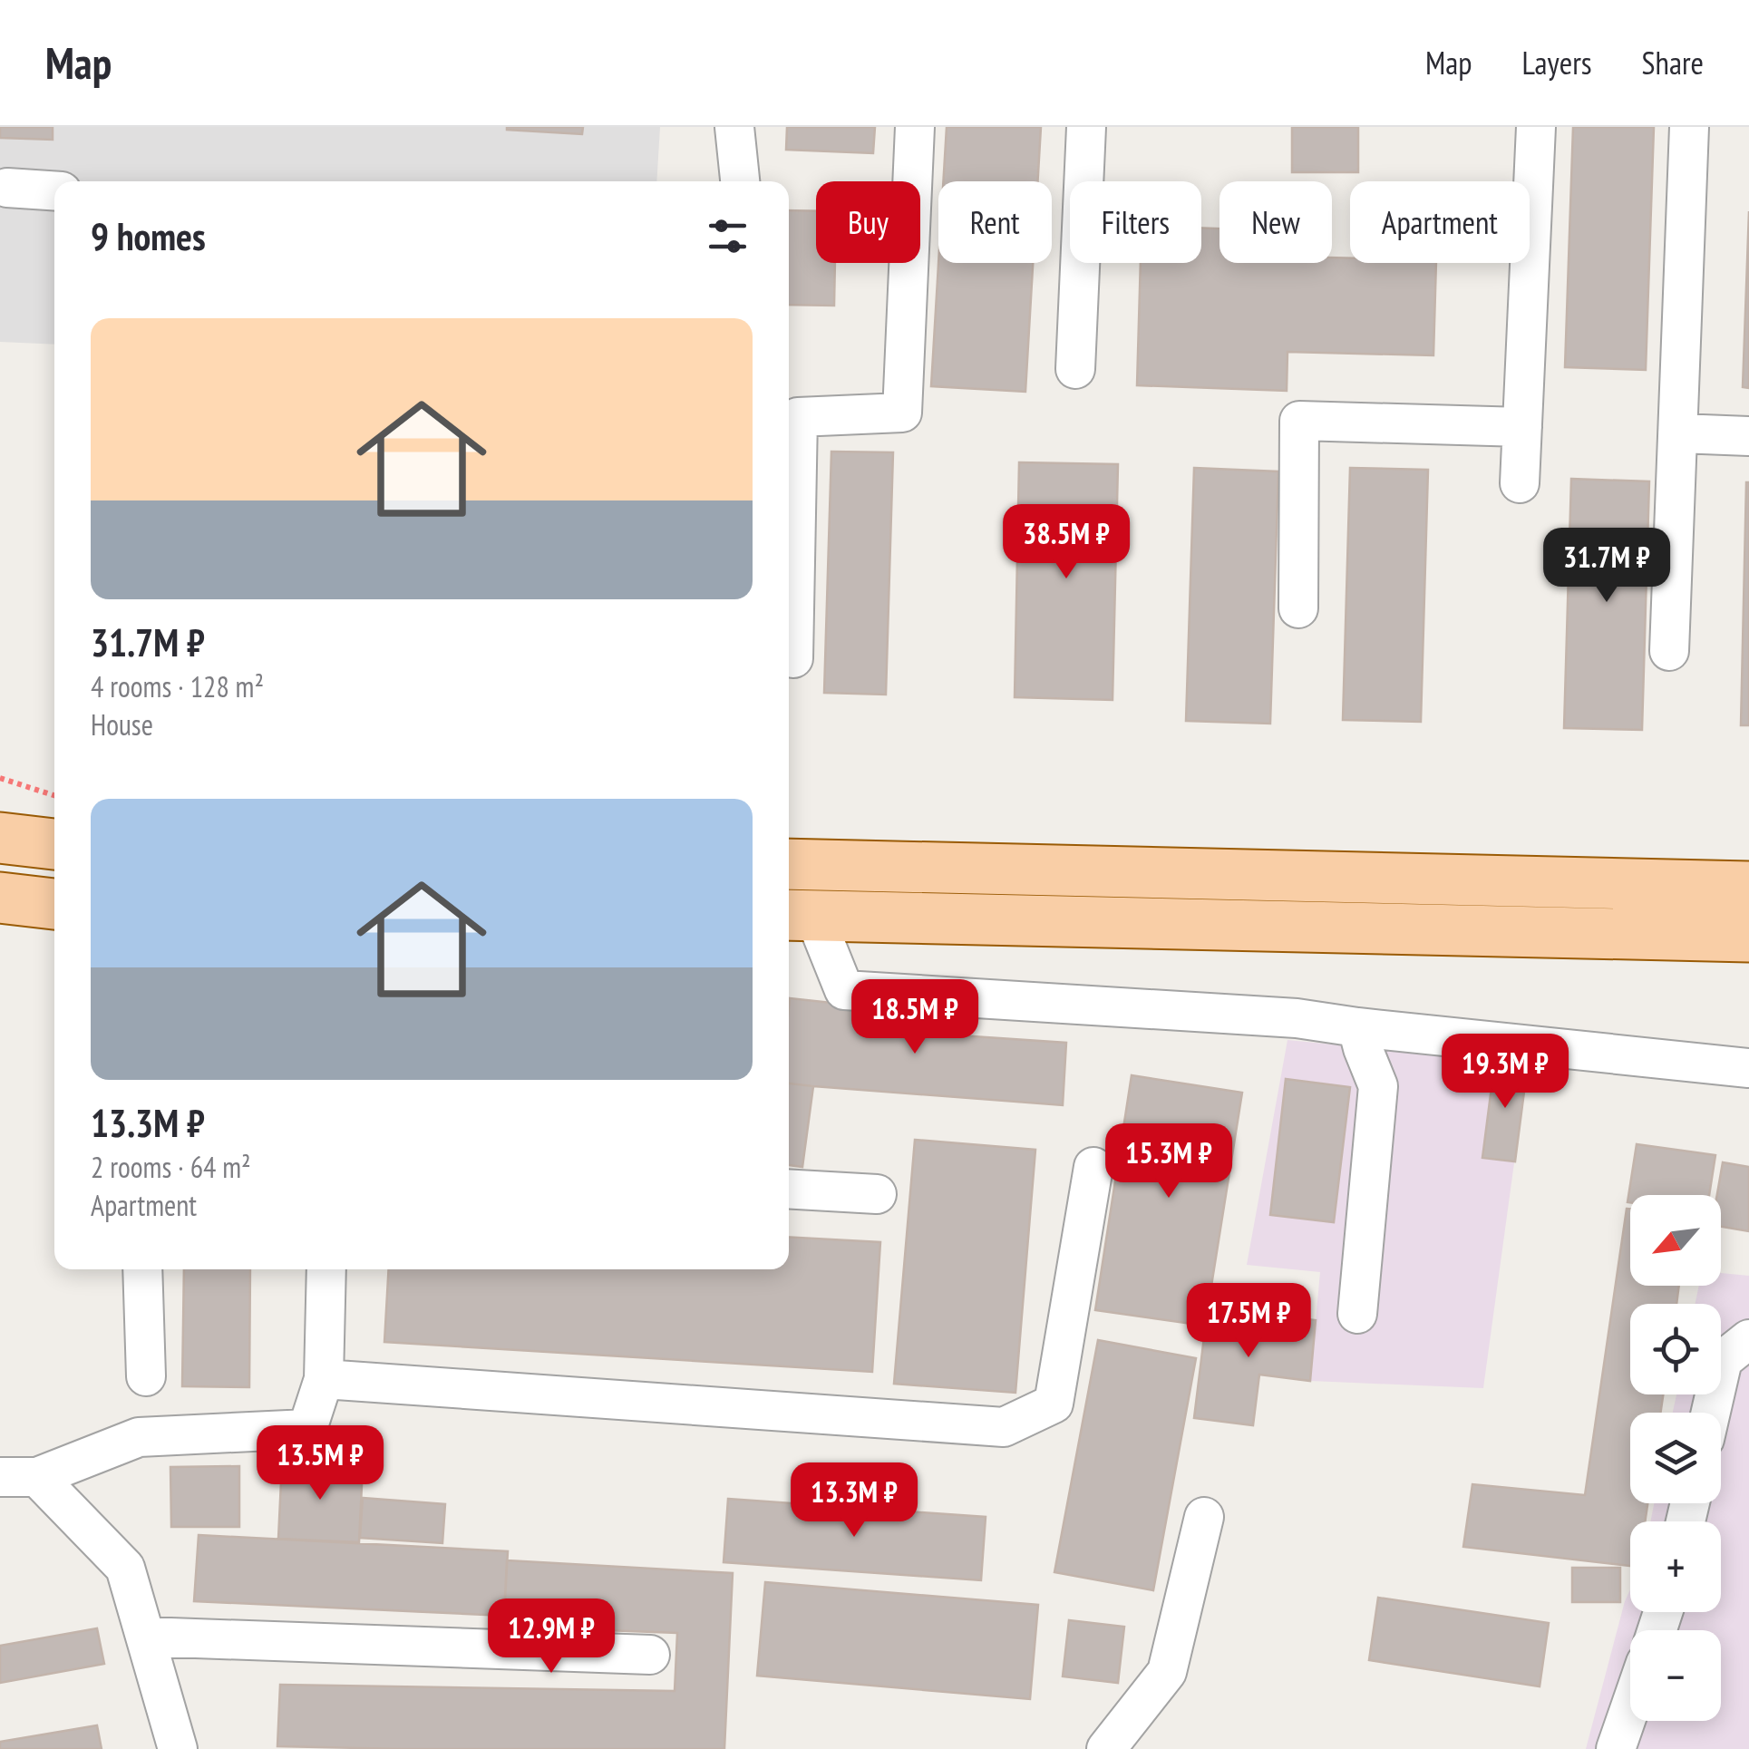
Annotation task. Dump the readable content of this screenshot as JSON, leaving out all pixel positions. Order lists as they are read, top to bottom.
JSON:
{
  "north": "bottom left",
  "page": {
    "header": "Map",
    "nav": ["Map", "Layers", "Share"],
    "chip": [
      "Buy",
      "Rent",
      "Filters",
      "New",
      "Apartment"
    ],
    "heading": "9 homes",
    "list": [
      {
        "name": "31.7M ₽",
        "note": "4 rooms · 128 m² · House"
      },
      {
        "name": "13.3M ₽",
        "note": "2 rooms · 64 m² · Apartment"
      }
    ],
    "price": [
      "38.5M ₽",
      "31.7M ₽",
      "18.5M ₽",
      "19.3M ₽",
      "15.3M ₽",
      "17.5M ₽",
      "13.5M ₽",
      "13.3M ₽",
      "12.9M ₽"
    ],
    "map_buttons": ["+", "−"]
  }
}
